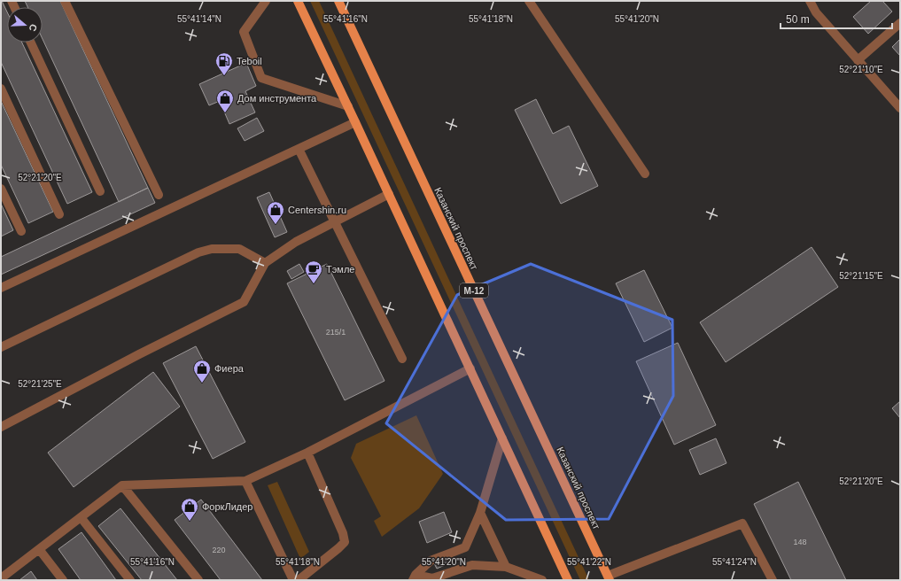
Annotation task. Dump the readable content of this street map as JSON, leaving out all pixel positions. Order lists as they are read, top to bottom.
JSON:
{
  "streets": {
    "main road": ["Казанский проспект", "М-12"]
  },
  "places": {
    "fuel station": ["Teboil"],
    "shop": [
      "Дом инструмента",
      "Centershin.ru",
      "Фиера",
      "ФоркЛидер"
    ],
    "cafe": ["Тэмле"]
  },
  "house_numbers": ["215/1", "148", "220"],
  "scale_bar": "50 m",
  "north": "right",
  "coordinates": [
    "55°41'14\"N",
    "55°41'18\"N",
    "55°41'16\"N",
    "55°41'20\"N",
    "52°21'10\"E",
    "52°21'20\"E",
    "52°21'15\"E",
    "52°21'25\"E",
    "55°41'22\"N",
    "55°41'24\"N"
  ]
}
